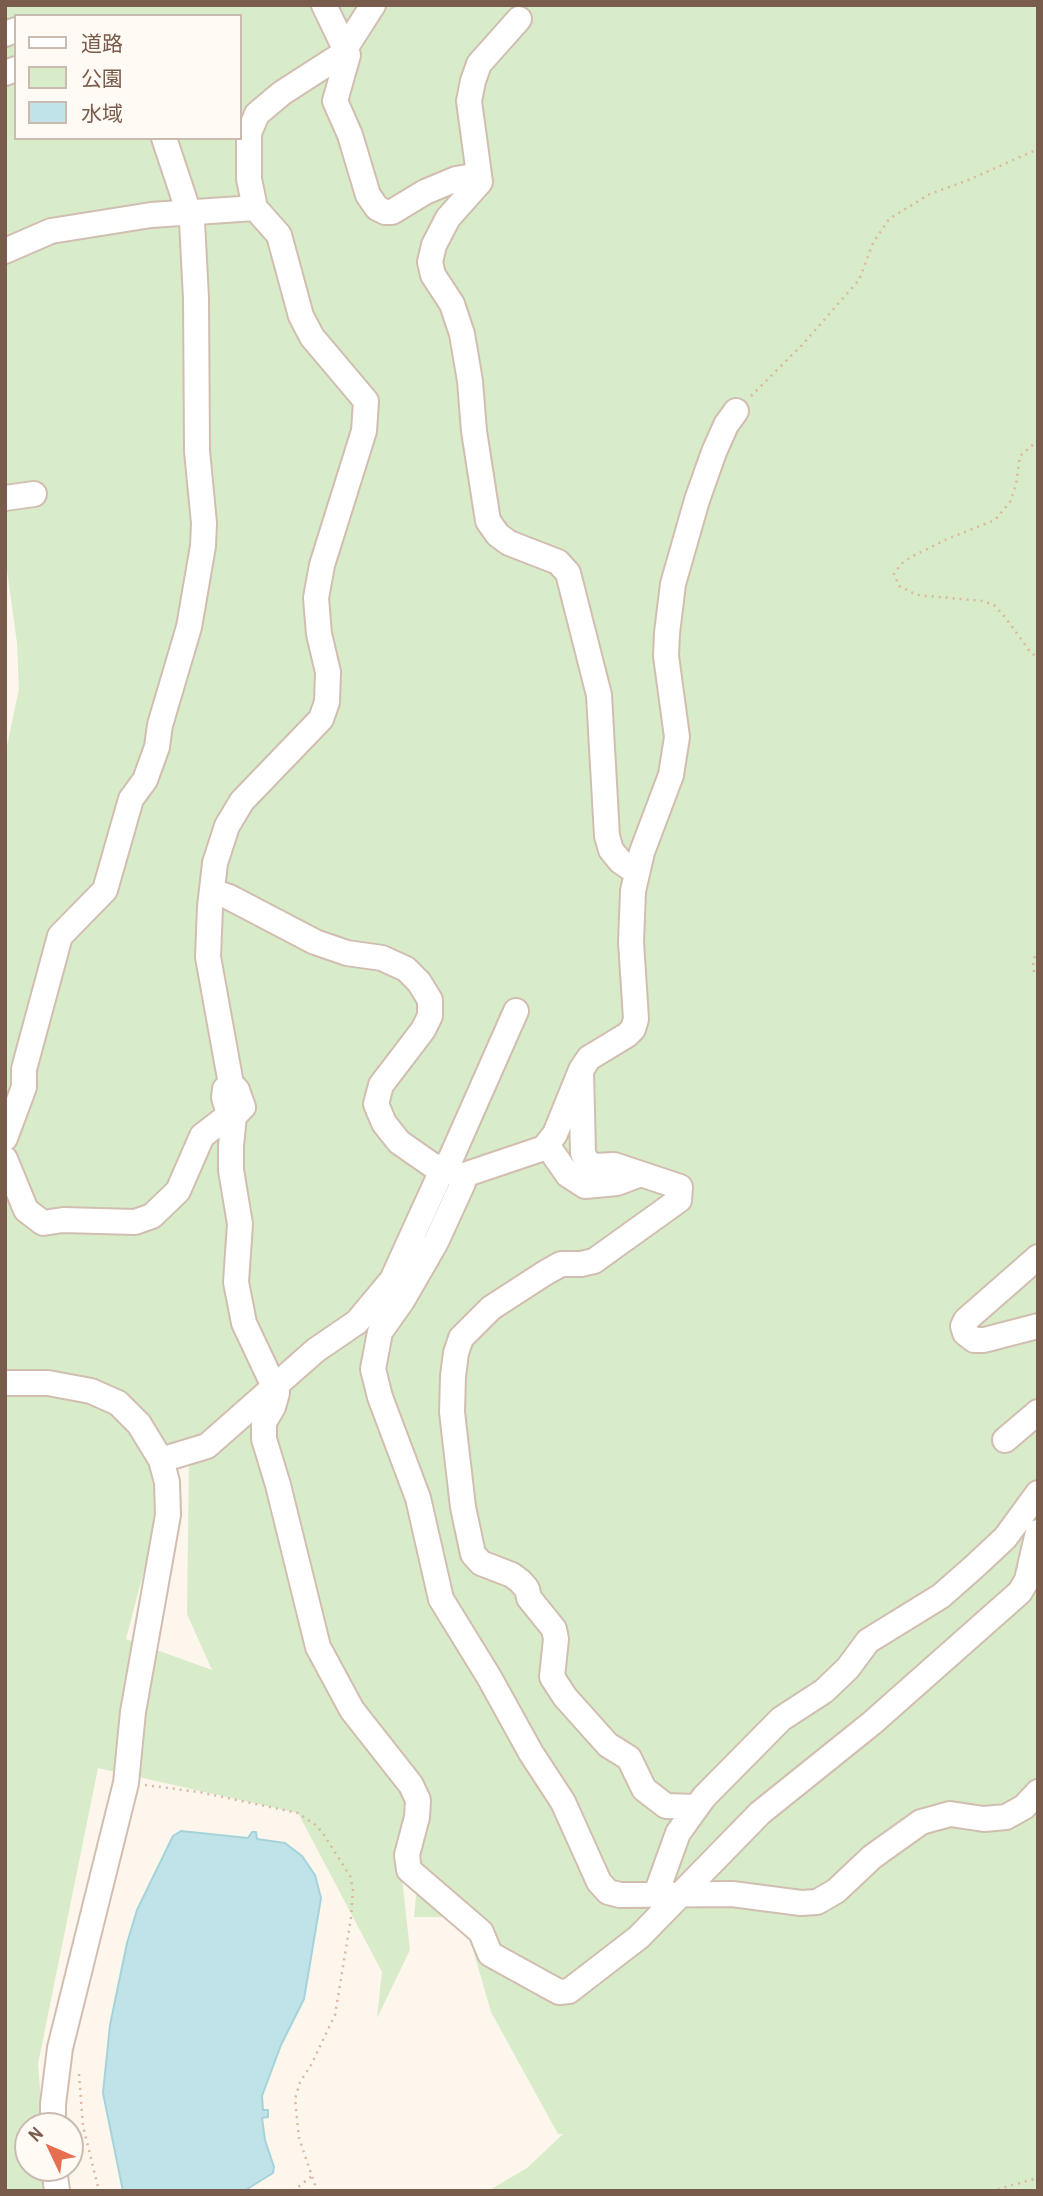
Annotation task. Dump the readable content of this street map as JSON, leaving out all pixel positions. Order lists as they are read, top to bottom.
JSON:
{
  "legend": ["道路", "公園", "水域"],
  "north": "top left"
}
